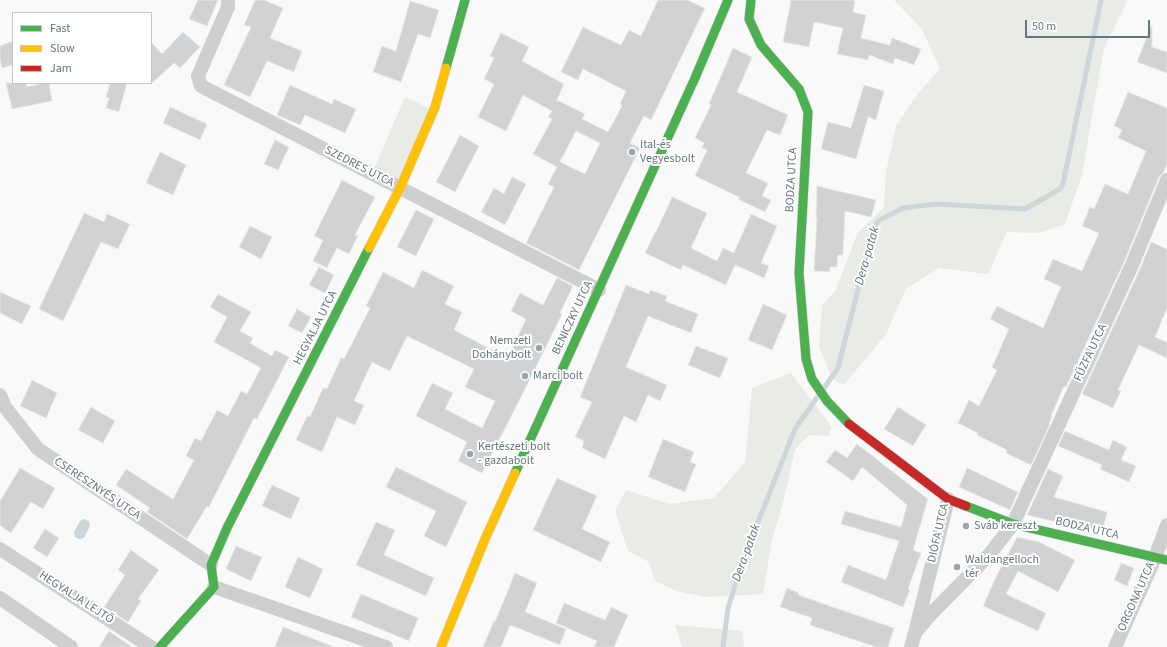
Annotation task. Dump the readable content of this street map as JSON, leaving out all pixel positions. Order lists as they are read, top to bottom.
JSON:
{
  "streets": {
    "street": [
      "SZEDRES UTCA",
      "BODZA UTCA",
      "BENICZKY UTCA",
      "HEGYALJA UTCA",
      "FŰZFA UTCA",
      "CSERESZNYÉS UTCA",
      "DIÓFA UTCA",
      "ORGONA UTCA",
      "HEGYALJA LEJTŐ"
    ]
  },
  "crossings": [
    ["SZEDRES UTCA", "BENICZKY UTCA"],
    ["SZEDRES UTCA", "HEGYALJA UTCA"],
    ["BODZA UTCA", "FŰZFA UTCA"],
    ["BODZA UTCA", "DIÓFA UTCA"],
    ["BODZA UTCA", "ORGONA UTCA"],
    ["HEGYALJA UTCA", "CSERESZNYÉS UTCA"]
  ],
  "water": ["Dera-patak"],
  "places": [
    "Ital-és Vegyesbolt",
    "Nemzeti Dohánybolt",
    "Marci bolt",
    "Kertészeti bolt - gazdabolt",
    "Sváb kereszt",
    "Waldangelloch tér"
  ],
  "legend": ["Fast", "Slow", "Jam"],
  "scale_bar": "50 m"
}
